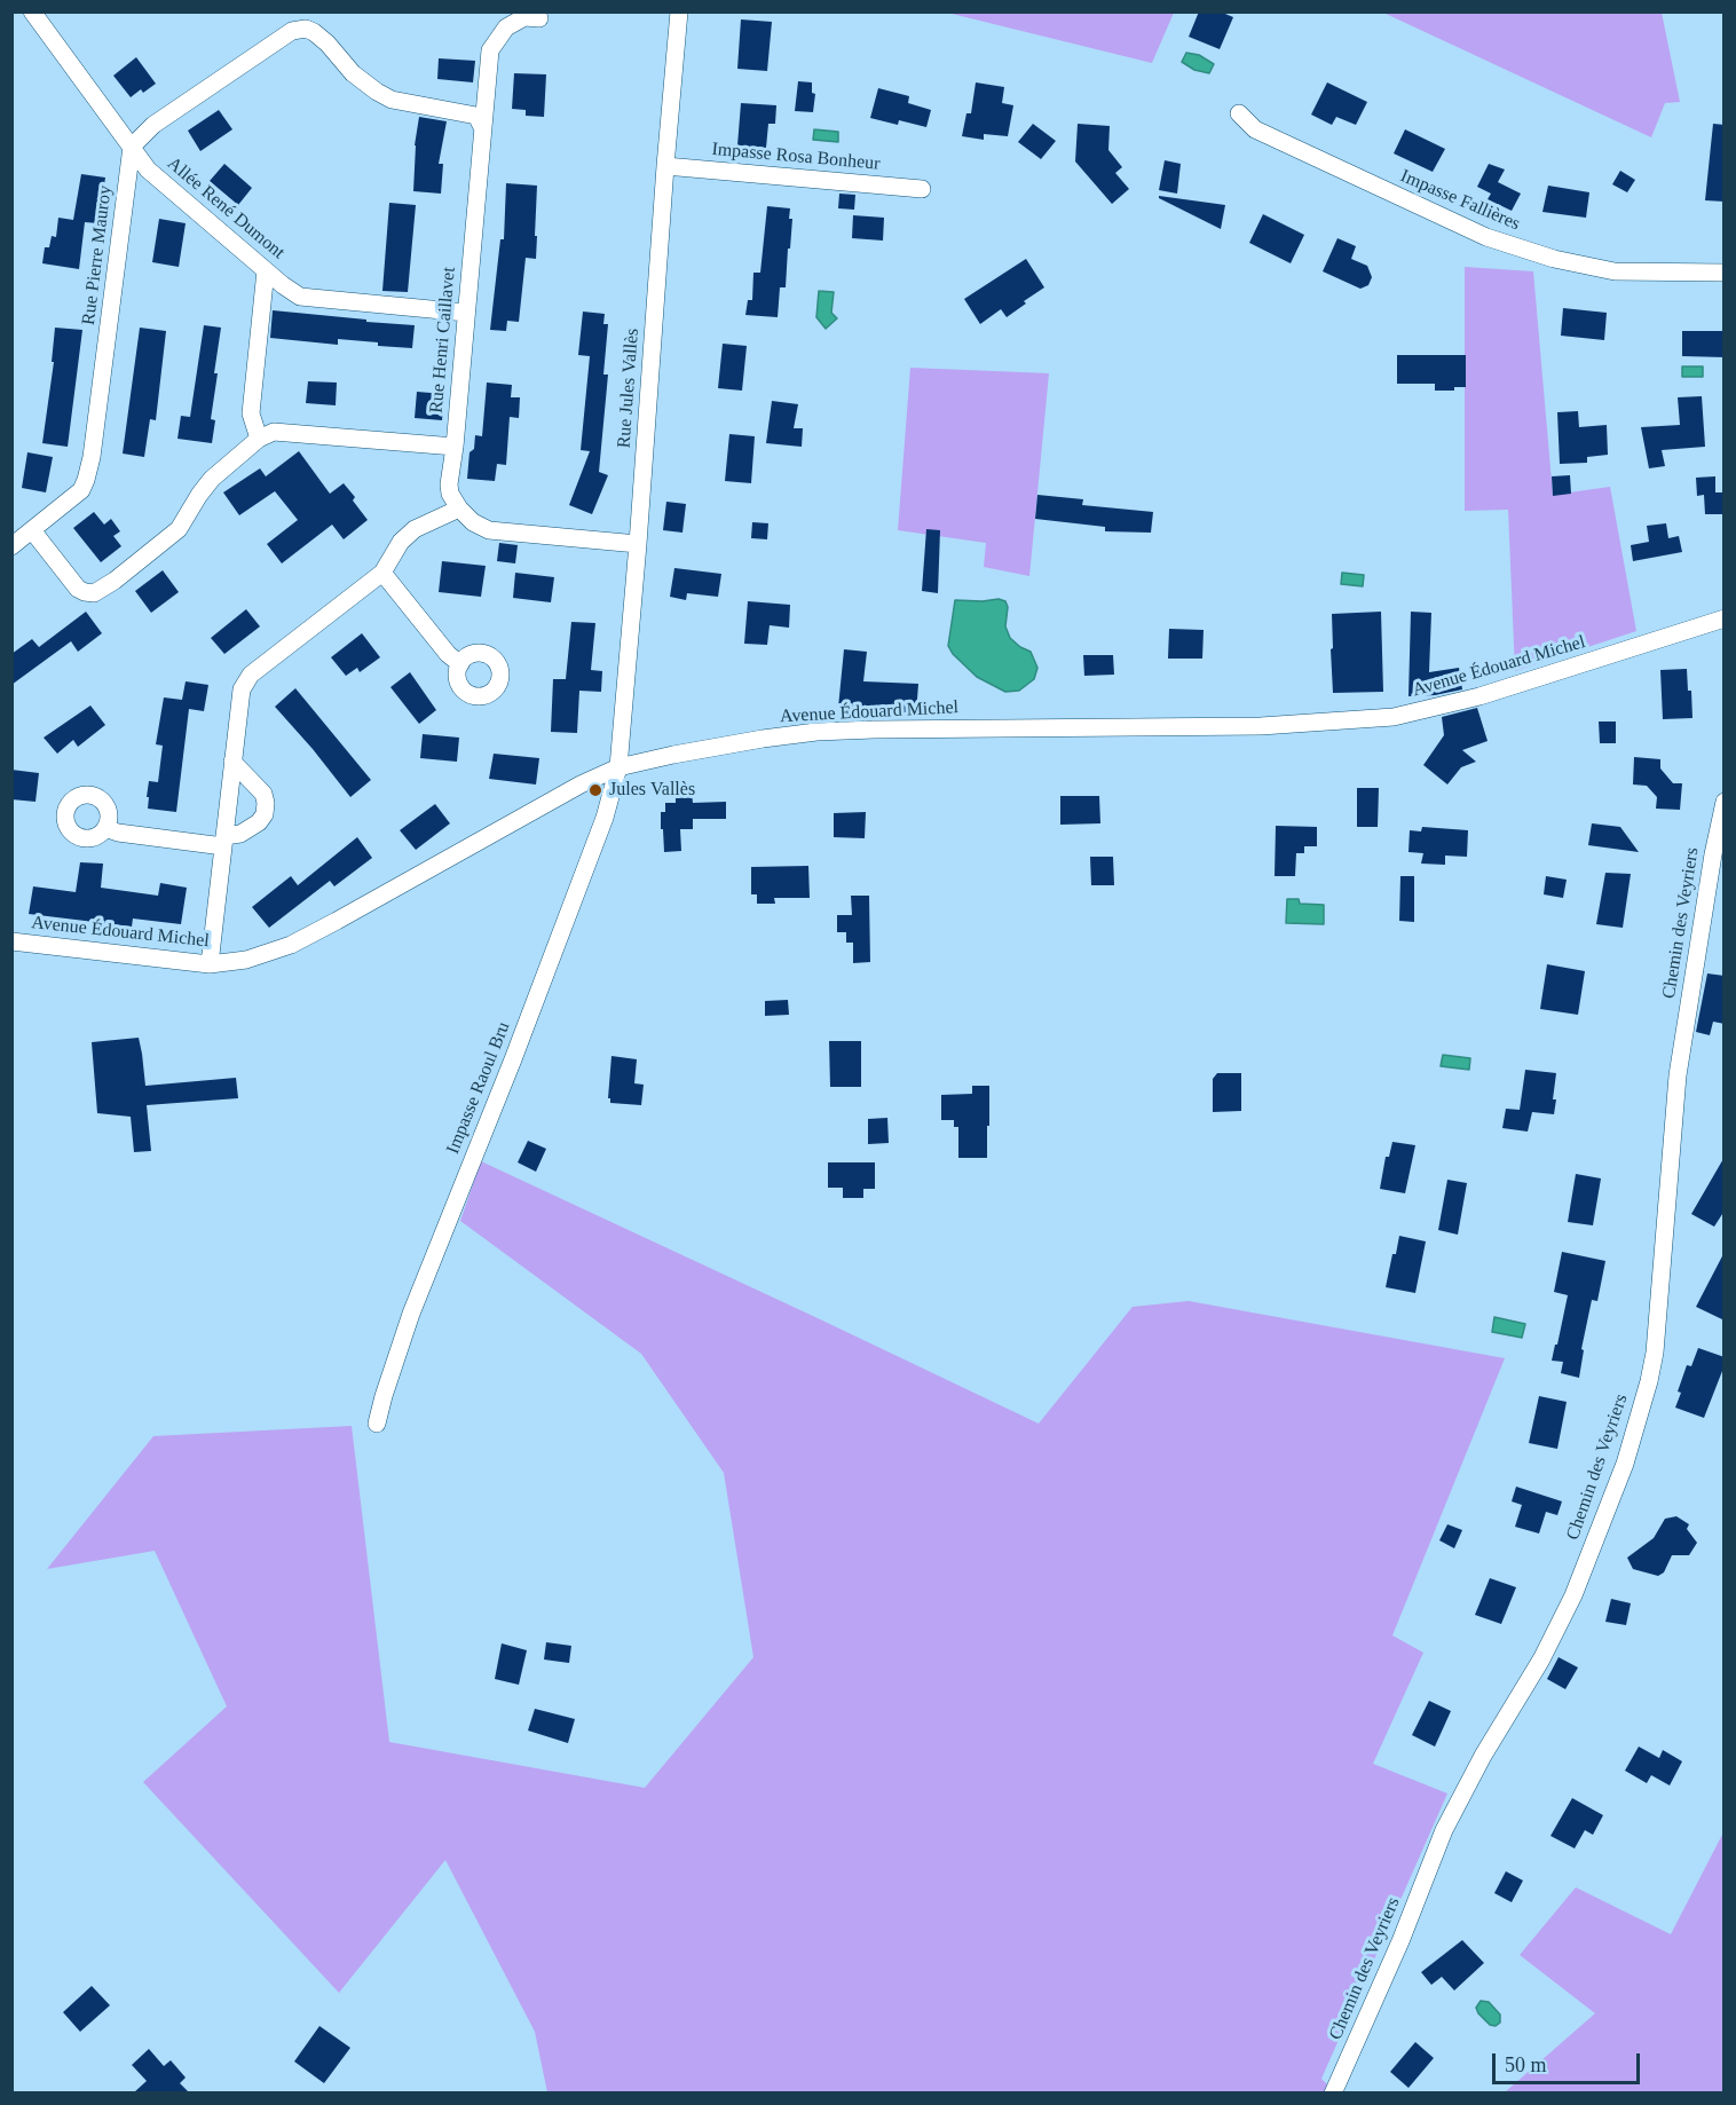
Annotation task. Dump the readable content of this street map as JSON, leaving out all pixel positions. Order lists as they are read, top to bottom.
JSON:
{
  "streets": {
    "street": [
      "Impasse Rosa Bonheur",
      "Impasse Fallières",
      "Allée René Dumont",
      "Rue Pierre Mauroy",
      "Rue Henri Caillavet",
      "Rue Jules Vallès",
      "Avenue Édouard Michel",
      "Chemin des Veyriers",
      "Impasse Raoul Bru"
    ]
  },
  "crossings": [
    ["Impasse Rosa Bonheur", "Rue Jules Vallès"],
    ["Allée René Dumont", "Rue Pierre Mauroy"],
    ["Allée René Dumont", "Rue Henri Caillavet"],
    ["Rue Jules Vallès", "Avenue Édouard Michel"],
    ["Rue Jules Vallès", "Impasse Raoul Bru"],
    ["Avenue Édouard Michel", "Impasse Raoul Bru"]
  ],
  "places": ["Jules Vallès"],
  "scale_bar": "50 m"
}
